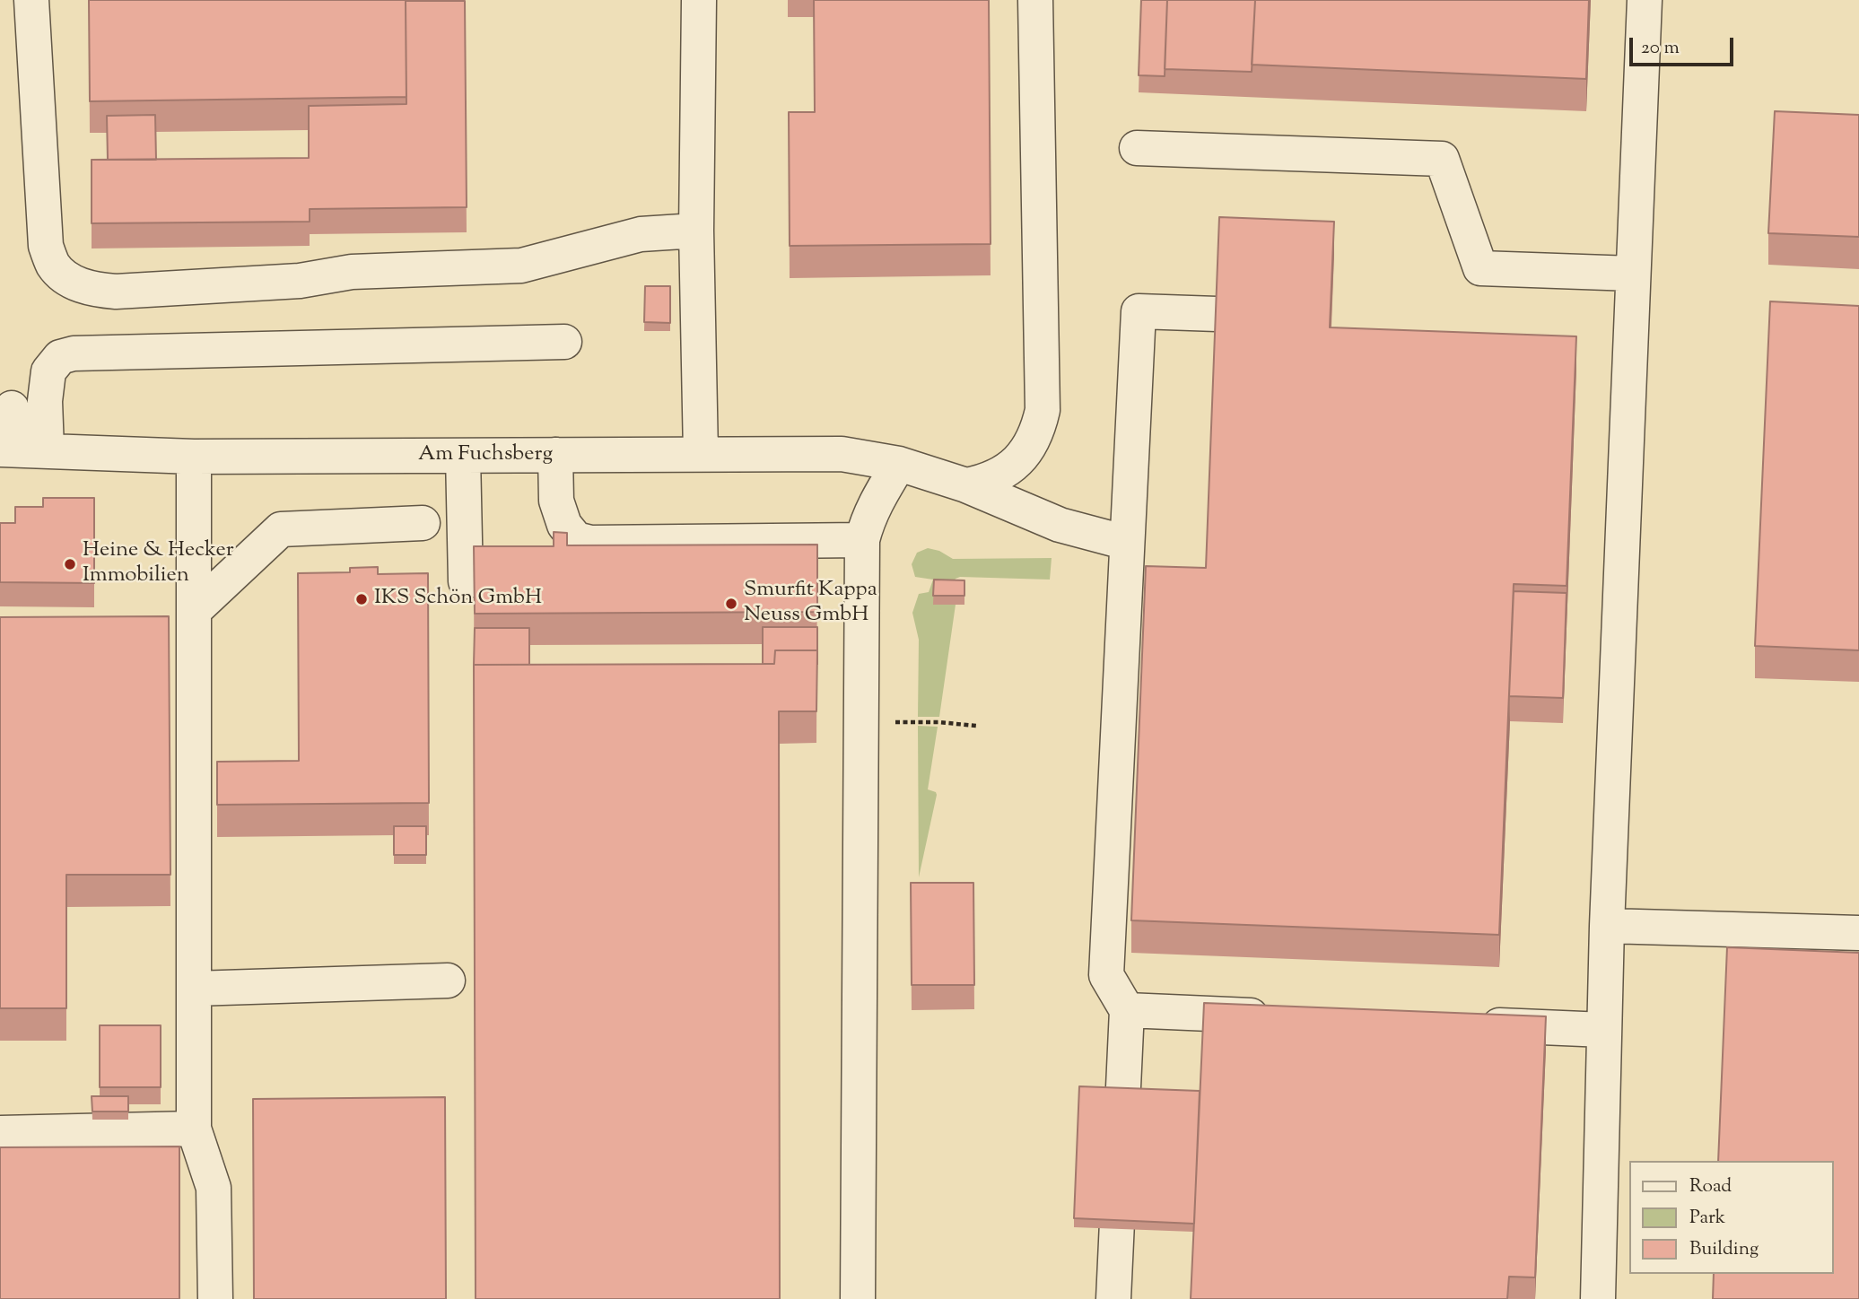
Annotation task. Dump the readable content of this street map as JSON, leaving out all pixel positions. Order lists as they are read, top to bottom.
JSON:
{
  "streets": {
    "street": ["Am Fuchsberg"]
  },
  "places": ["Heine & Hecker Immobilien", "IKS Schön GmbH", "Smurfit Kappa Neuss GmbH"],
  "legend": ["Road", "Park", "Building"],
  "scale_bar": "20 m"
}
